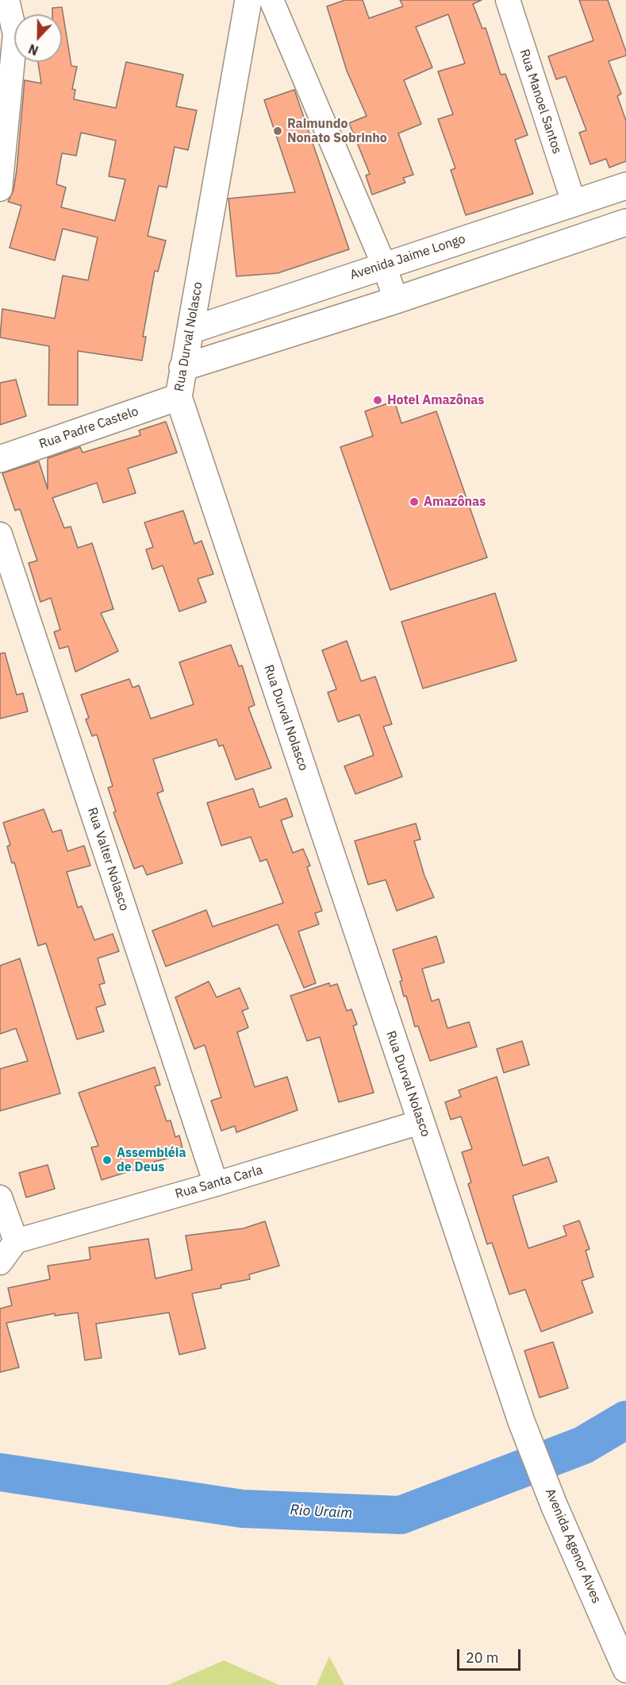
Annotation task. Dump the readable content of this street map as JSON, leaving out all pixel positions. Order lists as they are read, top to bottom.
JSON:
{
  "streets": {
    "street": [
      "Rua Manoel Santos",
      "Avenida Jaime Longo",
      "Rua Durval Nolasco",
      "Rua Padre Castelo",
      "Rua Valter Nolasco",
      "Rua Santa Carla",
      "Avenida Agenor Alves"
    ]
  },
  "crossings": [
    ["Rua Manoel Santos", "Avenida Jaime Longo"],
    ["Avenida Jaime Longo", "Rua Durval Nolasco"],
    ["Rua Durval Nolasco", "Rua Padre Castelo"],
    ["Rua Durval Nolasco", "Rua Santa Carla"],
    ["Rua Durval Nolasco", "Avenida Agenor Alves"],
    ["Rua Valter Nolasco", "Rua Santa Carla"]
  ],
  "water": ["Rio Uraim"],
  "places": [
    "Raimundo Nonato Sobrinho",
    "Hotel Amazônas",
    "Amazônas",
    "Assembléia de Deus"
  ],
  "scale_bar": "20 m",
  "north": "bottom"
}
